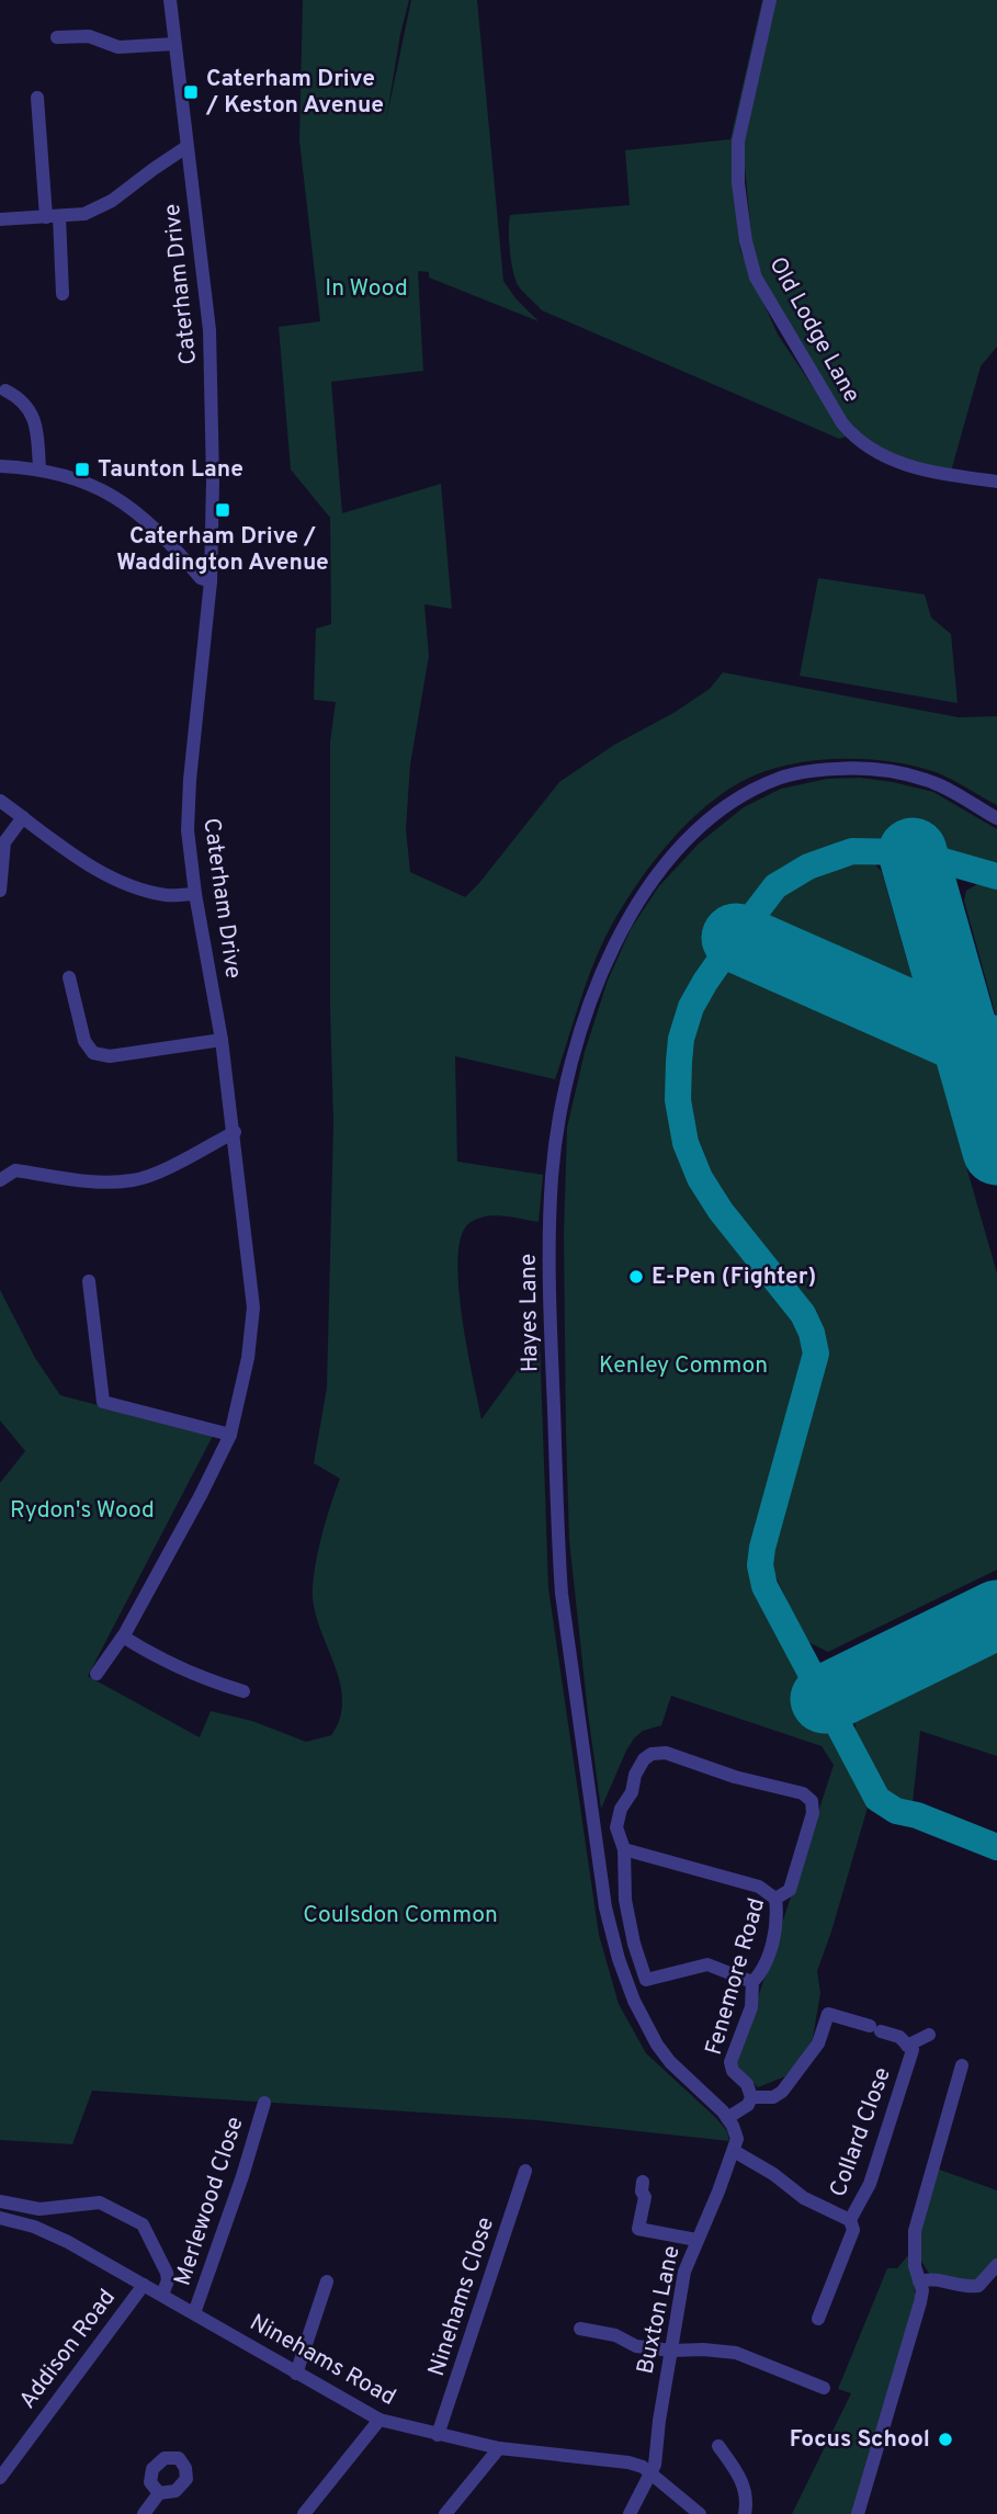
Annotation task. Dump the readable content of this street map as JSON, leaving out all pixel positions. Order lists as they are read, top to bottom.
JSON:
{
  "streets": {
    "street": [
      "Caterham Drive",
      "Old Lodge Lane",
      "Hayes Lane",
      "Fenemore Road",
      "Collard Close",
      "Merlewood Close",
      "Ninehams Close",
      "Buxton Lane",
      "Addison Road",
      "Ninehams Road"
    ]
  },
  "crossings": [
    ["Fenemore Road", "Collard Close"],
    ["Merlewood Close", "Ninehams Road"],
    ["Ninehams Close", "Ninehams Road"],
    ["Buxton Lane", "Ninehams Road"],
    ["Addison Road", "Ninehams Road"]
  ],
  "parks": [
    "In Wood",
    "Kenley Common",
    "Rydon's Wood",
    "Coulsdon Common"
  ],
  "places": {
    "transit": ["Caterham Drive / Keston Avenue", "Taunton Lane", "Caterham Drive / Waddington Avenue"],
    "other": ["E-Pen (Fighter)", "Focus School"]
  }
}
